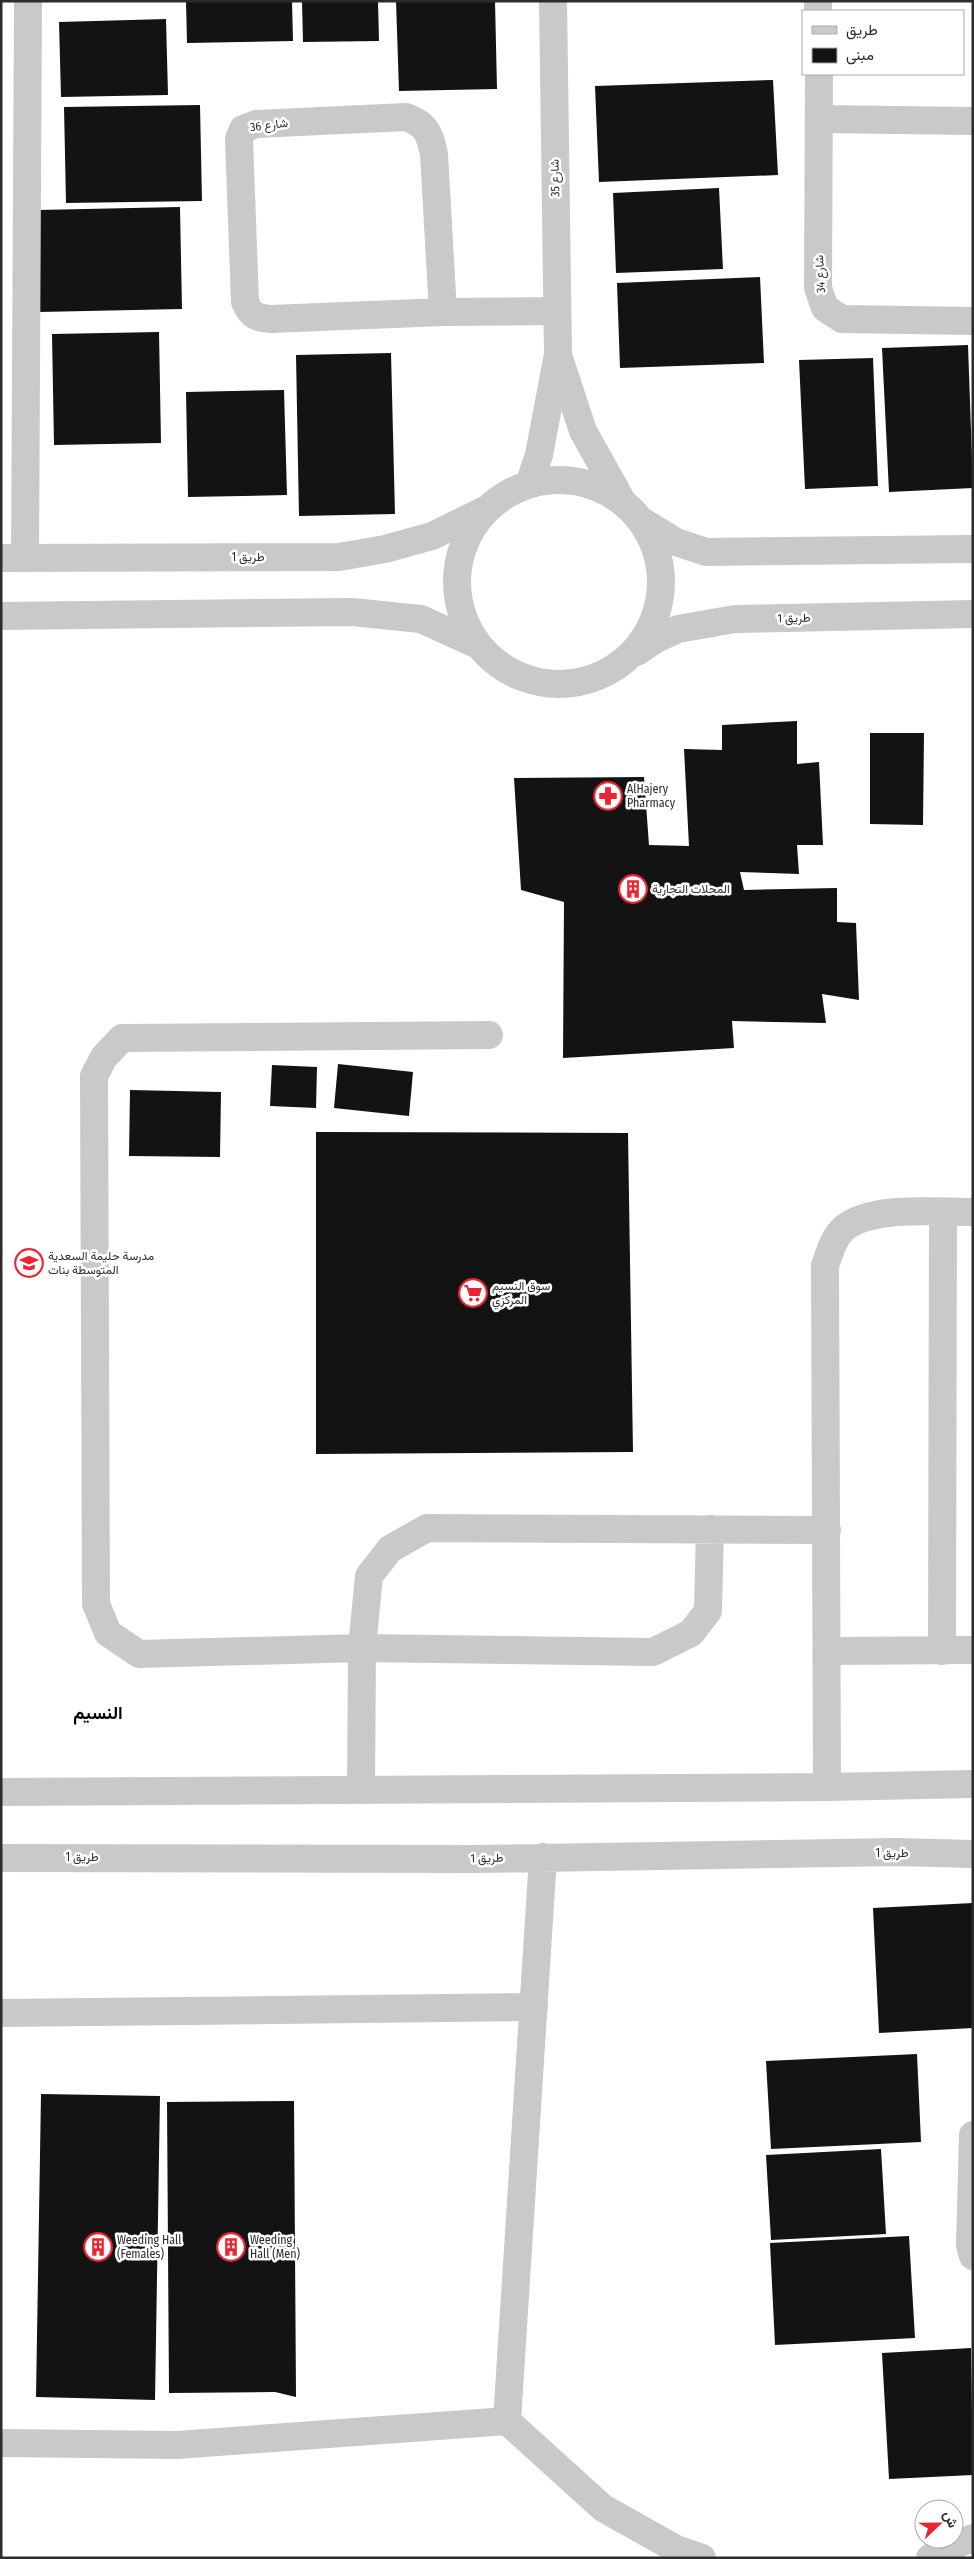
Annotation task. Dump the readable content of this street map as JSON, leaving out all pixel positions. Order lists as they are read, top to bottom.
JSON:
{
  "streets": {
    "street": [
      "شارع 36",
      "شارع 35",
      "شارع 34",
      "طريق 1"
    ]
  },
  "crossings": [
    ["شارع 36", "شارع 35"],
    ["شارع 35", "طريق 1"]
  ],
  "districts": ["النسيم"],
  "places": {
    "pharmacy": ["AlHajery Pharmacy"],
    "building": ["المحلات التجارية", "Weeding Hall (Females)", "Weeding Hall (Men)"],
    "school or university": ["مدرسة حليمة السعدية المتوسطة بنات"],
    "supermarket": ["سوق النسيم المركزي"]
  },
  "legend": ["طريق", "مبنى"],
  "north": "right"
}
